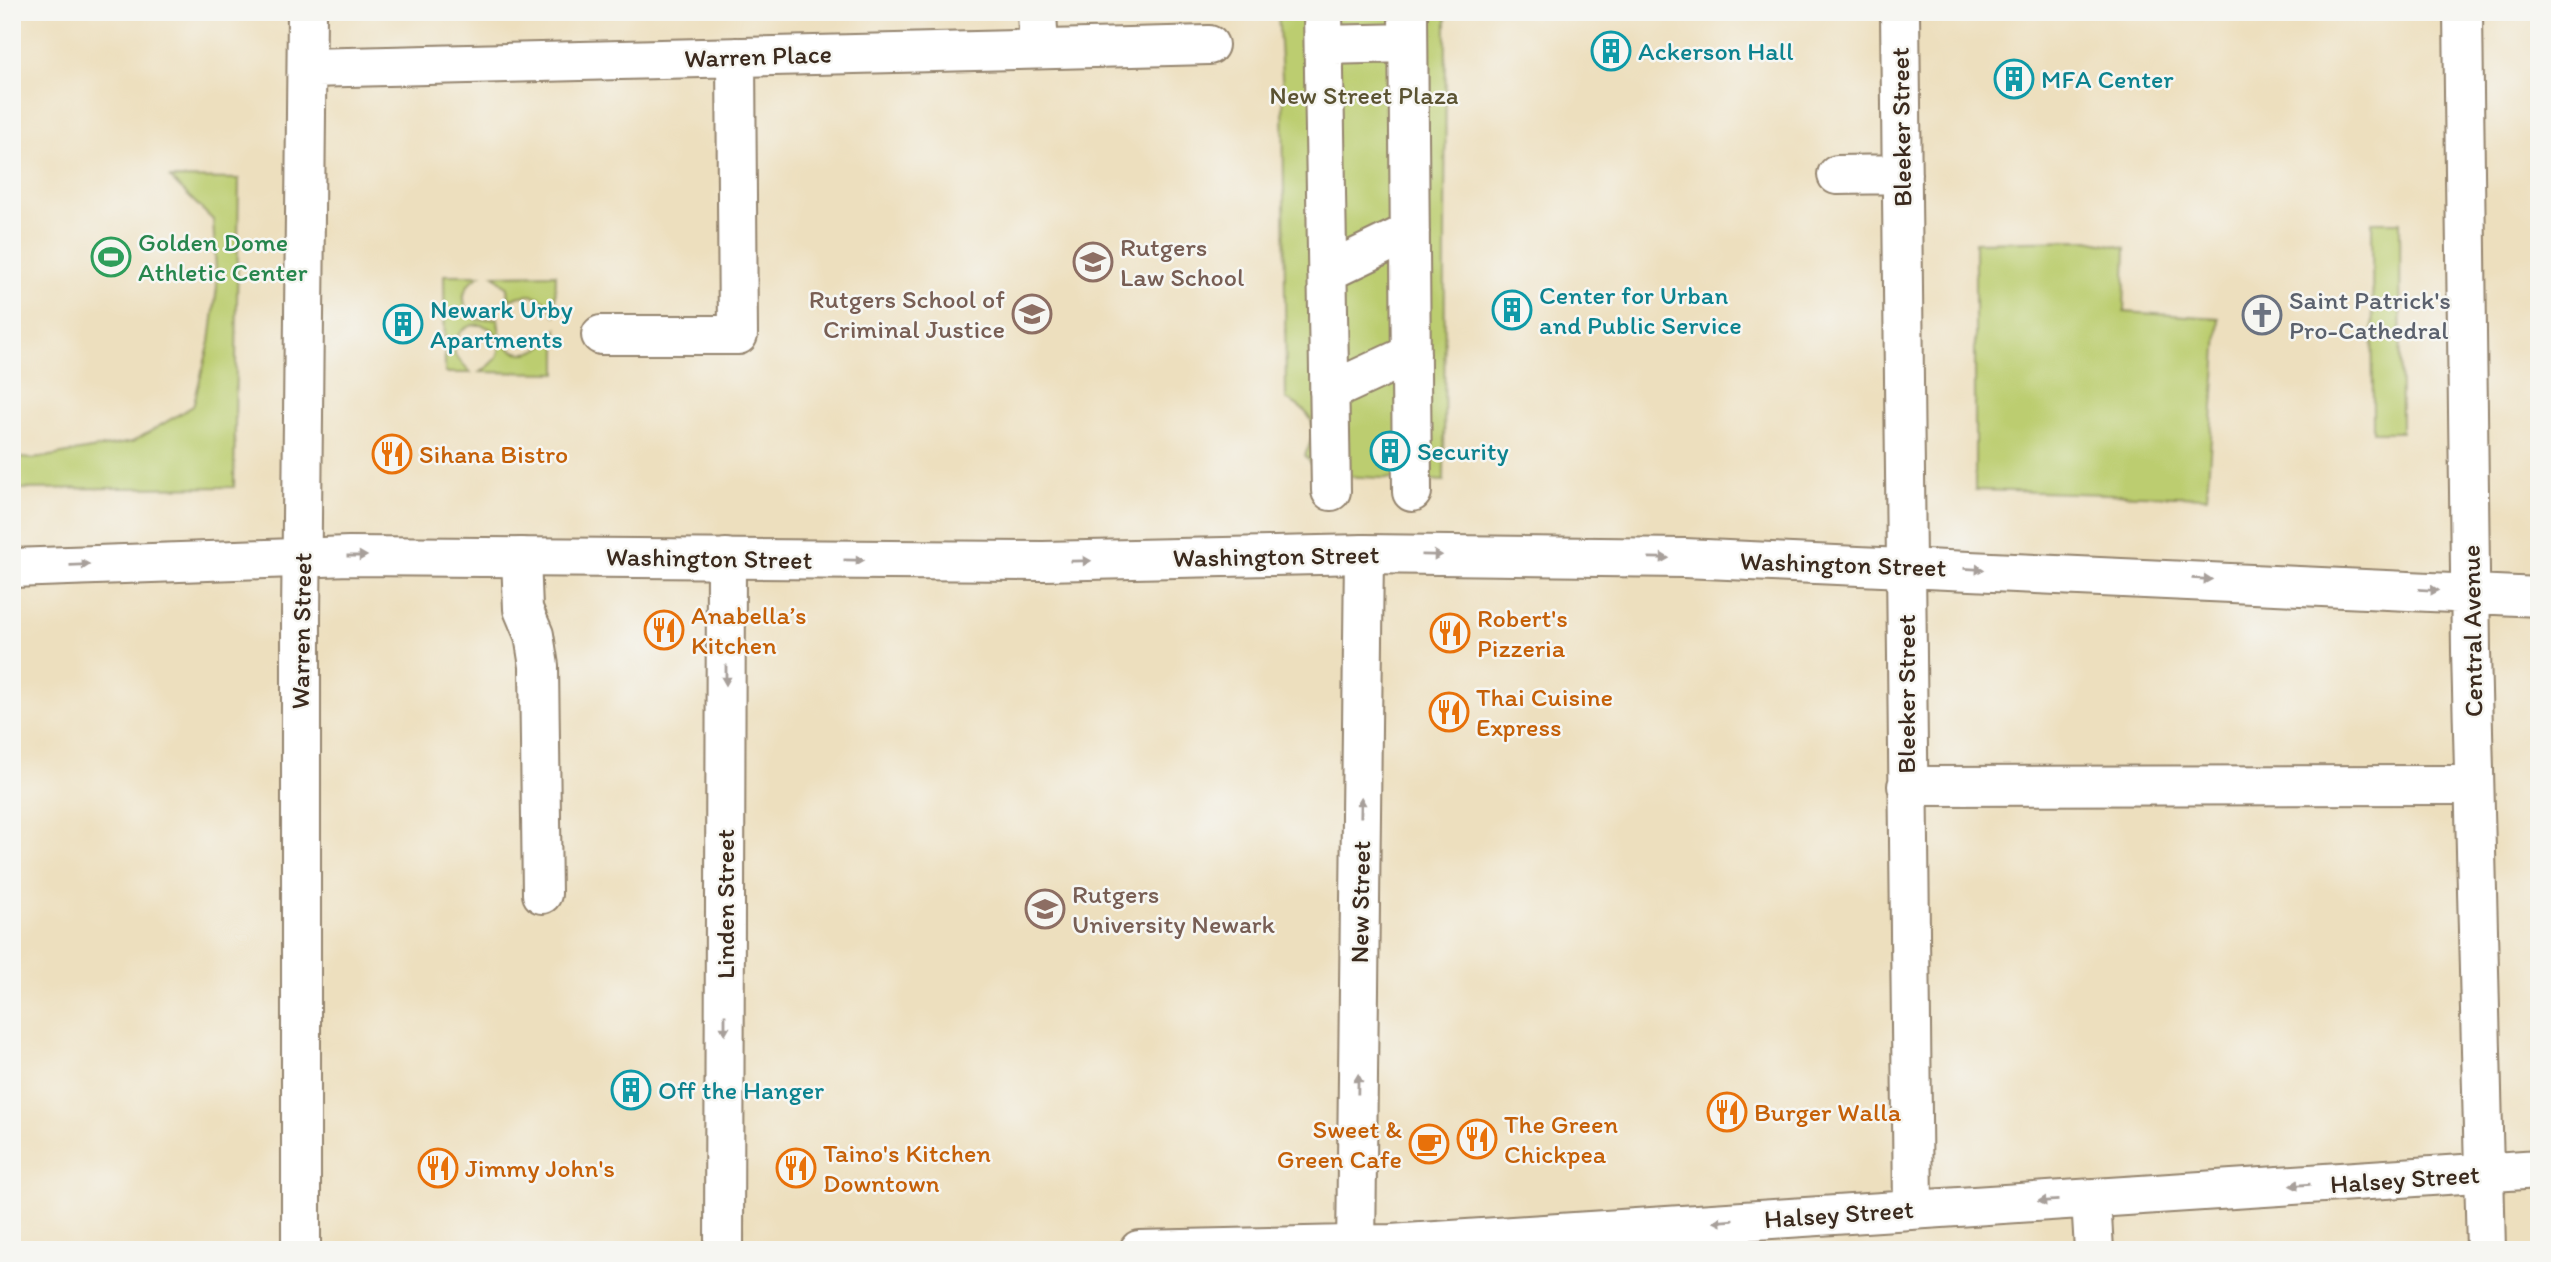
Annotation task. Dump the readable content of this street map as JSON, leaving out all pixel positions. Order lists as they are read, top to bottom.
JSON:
{
  "streets": {
    "street": [
      "Warren Place",
      "Bleeker Street",
      "Washington Street",
      "Warren Street",
      "Central Avenue",
      "New Street",
      "Linden Street",
      "Halsey Street"
    ]
  },
  "crossings": [
    ["Warren Place", "Warren Street"],
    ["Bleeker Street", "Washington Street"],
    ["Bleeker Street", "Halsey Street"],
    ["Washington Street", "Warren Street"],
    ["Washington Street", "Central Avenue"],
    ["Washington Street", "New Street"],
    ["Washington Street", "Linden Street"],
    ["Central Avenue", "Halsey Street"],
    ["New Street", "Halsey Street"]
  ],
  "one_way": ["Washington Street", "New Street", "Halsey Street"],
  "parks": ["New Street Plaza"],
  "places": {
    "building": [
      "Ackerson Hall",
      "MFA Center",
      "Center for Urban and Public Service",
      "Newark Urby Apartments",
      "Security",
      "Off the Hanger"
    ],
    "sports": ["Golden Dome Athletic Center"],
    "school or university": ["Rutgers Law School", "Rutgers School of Criminal Justice", "Rutgers University Newark"],
    "church": ["Saint Patrick's Pro-Cathedral"],
    "restaurant": [
      "Sihana Bistro",
      "Anabella’s Kitchen",
      "Robert's Pizzeria",
      "Thai Cuisine Express",
      "Burger Walla",
      "The Green Chickpea",
      "Jimmy John's",
      "Taino's Kitchen Downtown"
    ],
    "cafe": ["Sweet & Green Cafe"]
  }
}
